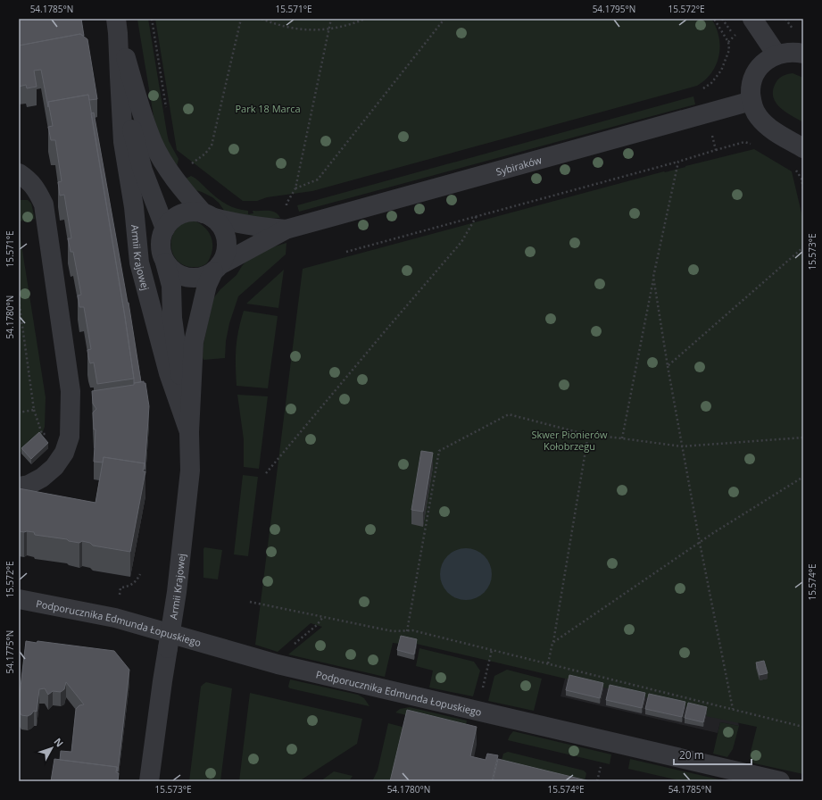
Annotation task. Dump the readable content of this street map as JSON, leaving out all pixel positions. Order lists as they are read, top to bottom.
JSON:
{
  "streets": {
    "street": ["Sybiraków", "Armii Krajowej", "Podporucznika Edmunda Łopuskiego"]
  },
  "crossings": [
    ["Sybiraków", "Armii Krajowej"],
    ["Armii Krajowej", "Podporucznika Edmunda Łopuskiego"]
  ],
  "parks": ["Park 18 Marca", "Skwer Pionierów Kołobrzegu"],
  "scale_bar": "20 m",
  "north": "top right",
  "coordinates": [
    "54.1785°N",
    "15.571°E",
    "54.1795°N",
    "15.572°E",
    "15.573°E",
    "54.1780°N",
    "15.574°E",
    "54.1775°N"
  ]
}
